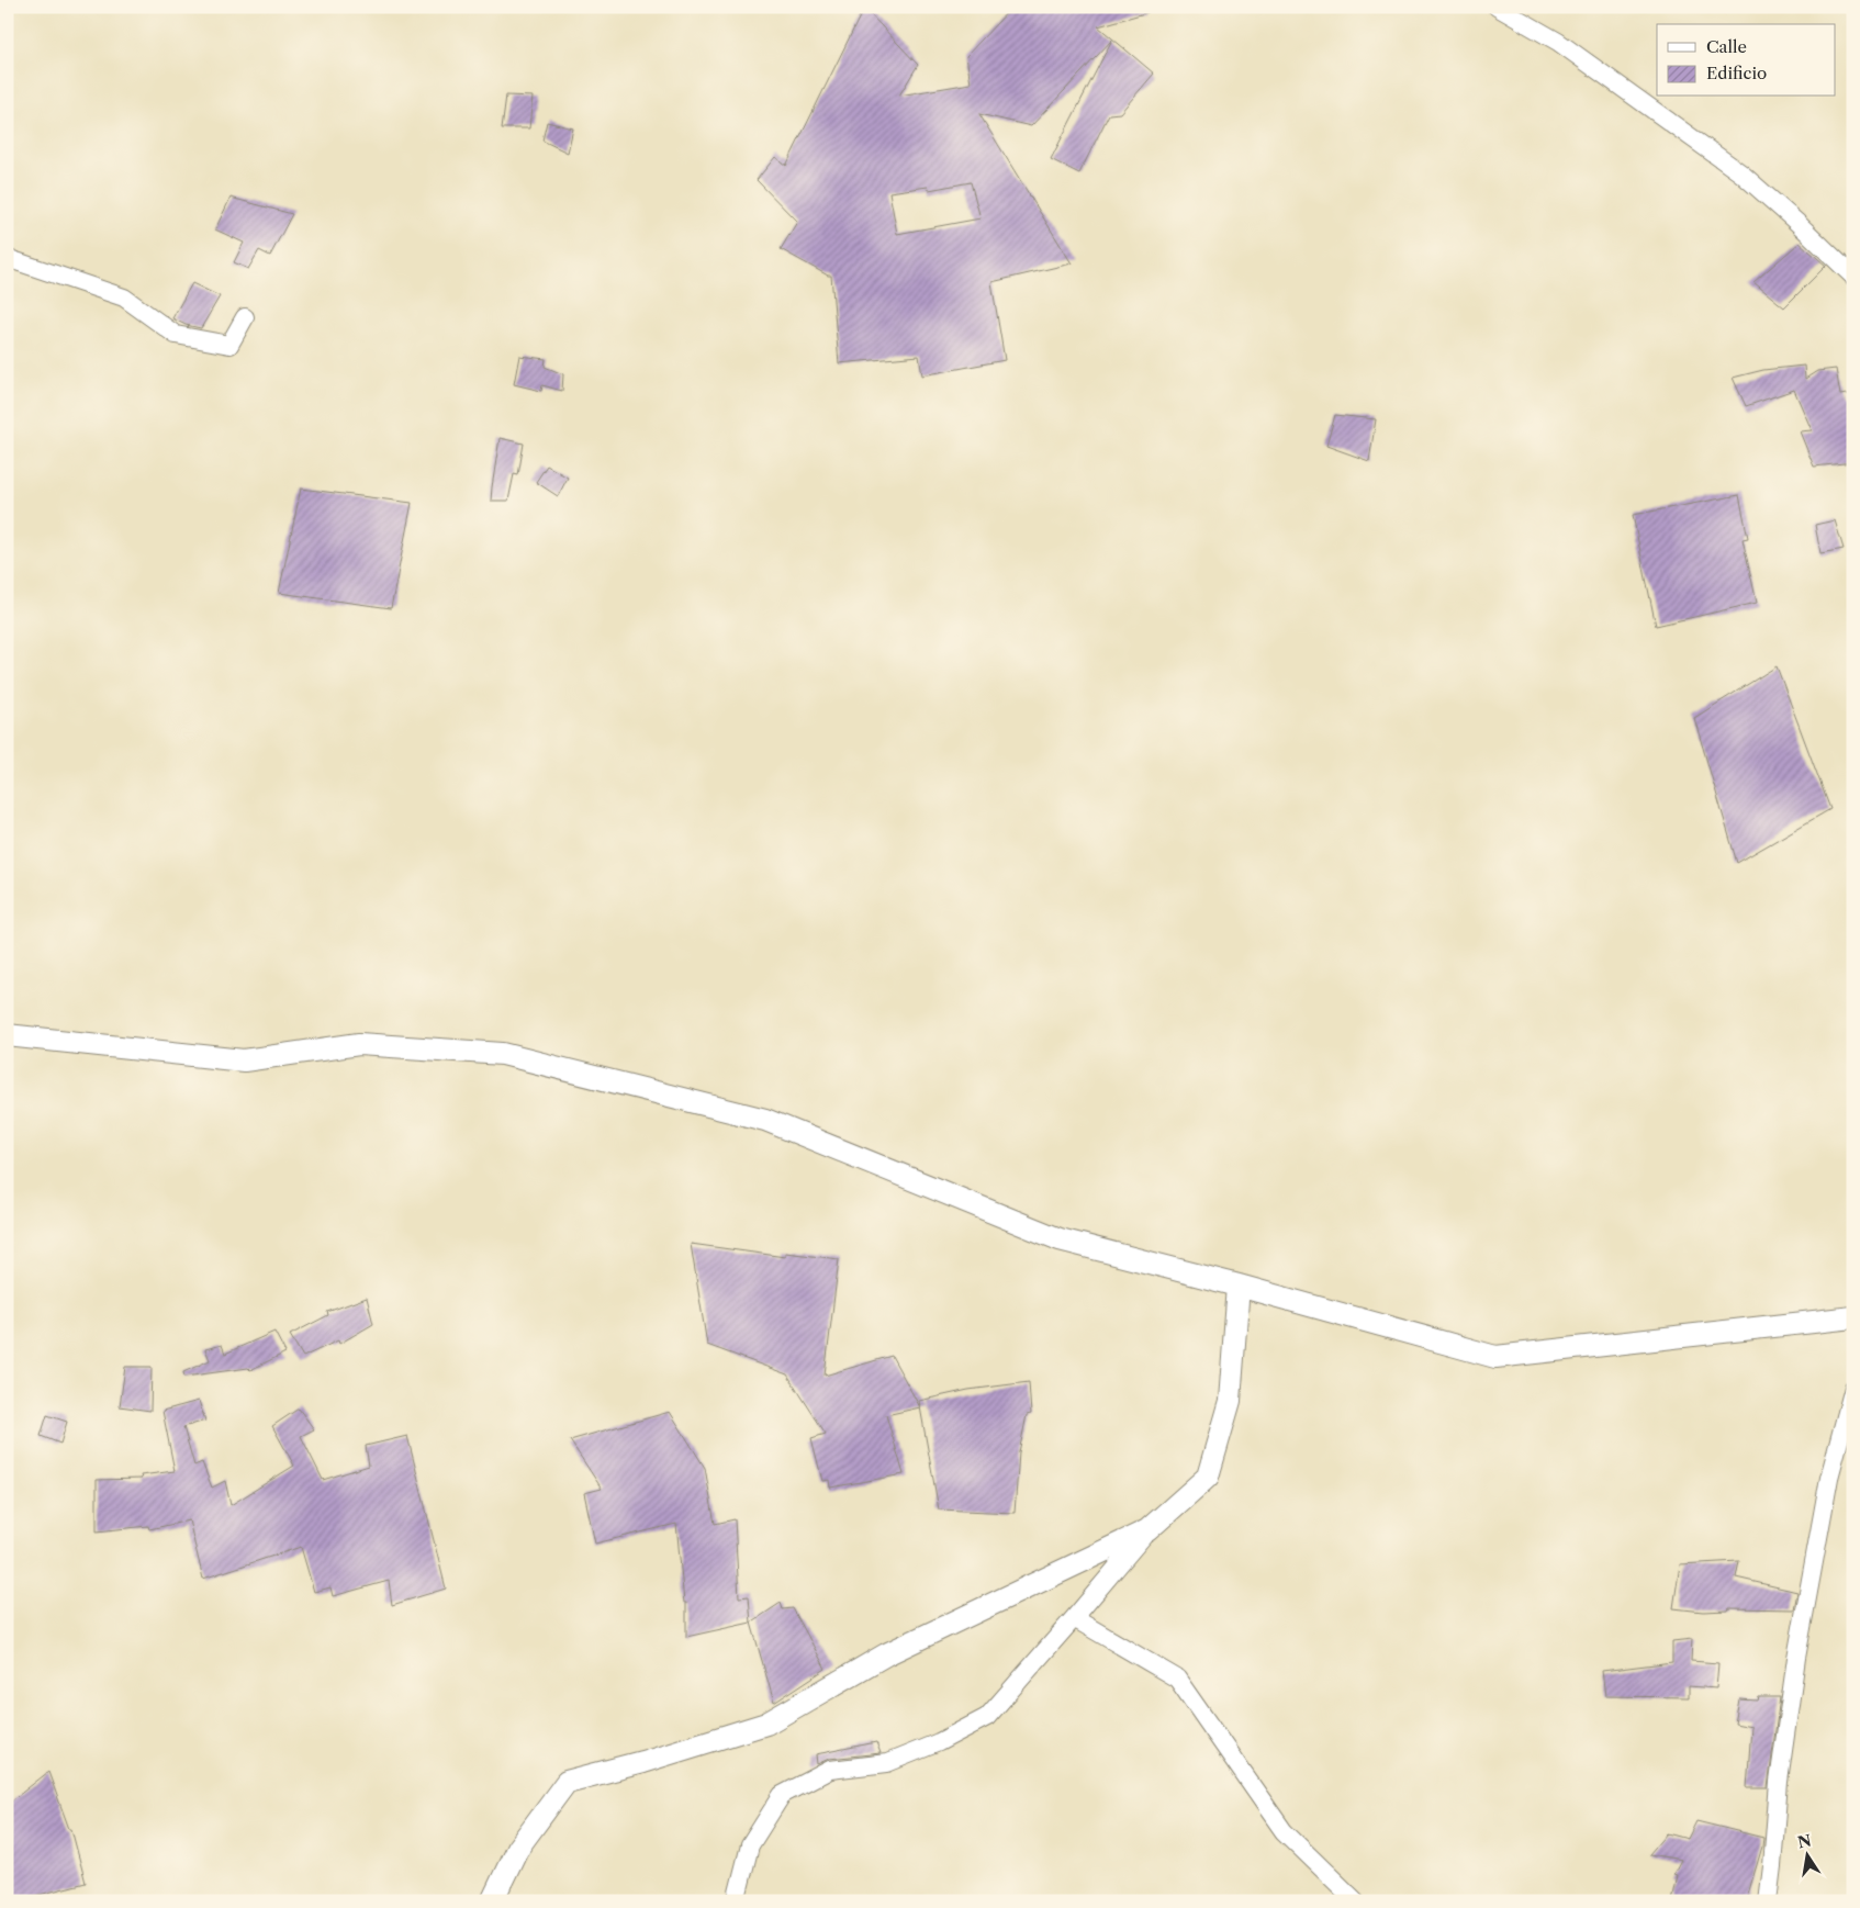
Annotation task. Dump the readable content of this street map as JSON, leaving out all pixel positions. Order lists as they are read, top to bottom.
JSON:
{
  "legend": ["Calle", "Edificio"],
  "north": "top"
}
